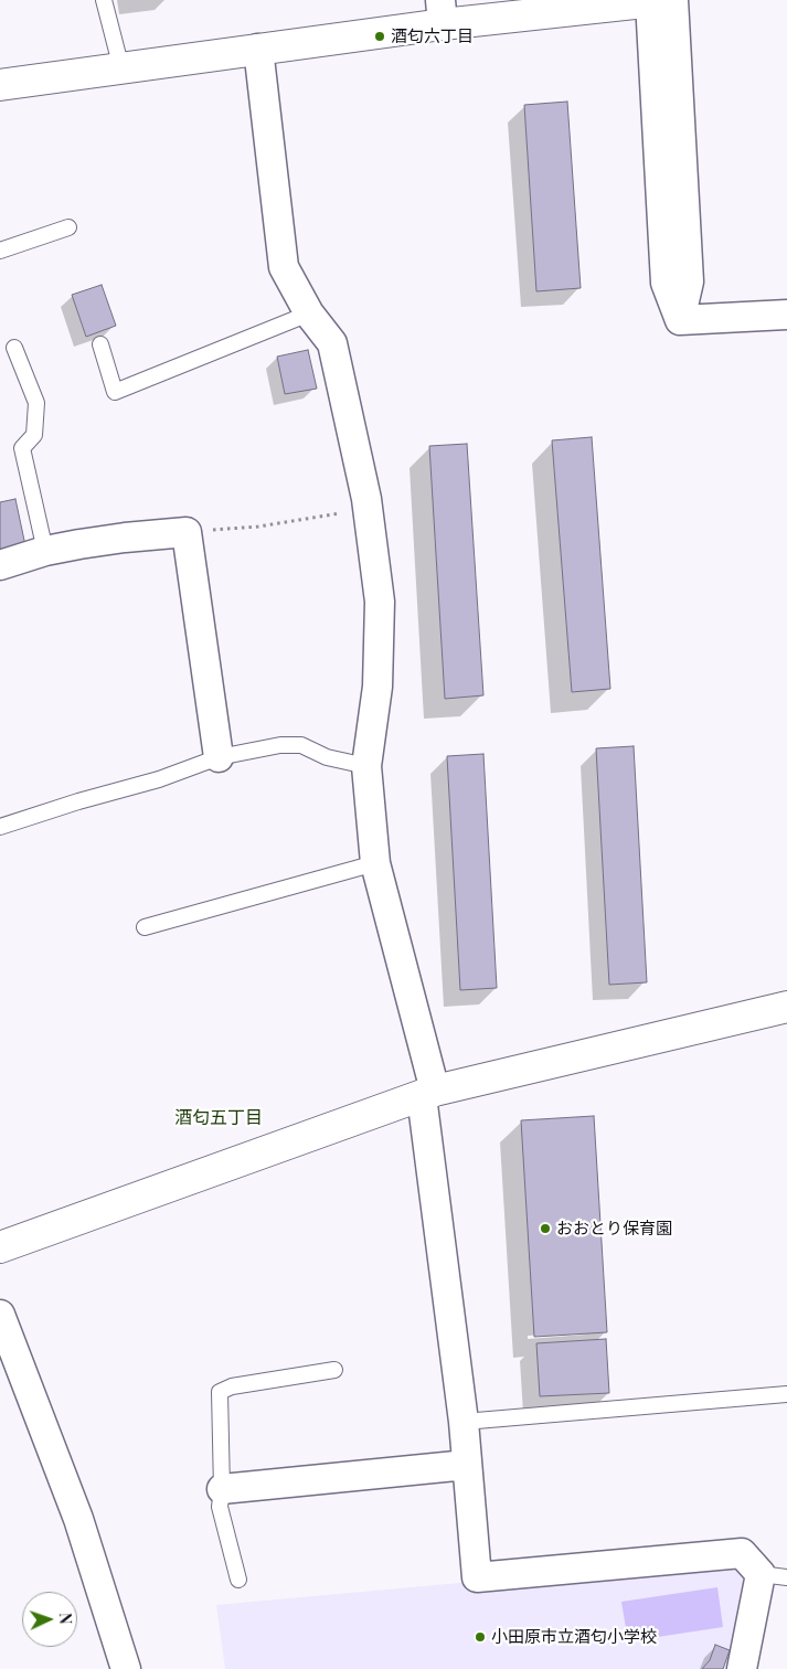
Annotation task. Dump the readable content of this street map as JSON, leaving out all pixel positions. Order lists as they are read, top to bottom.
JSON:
{
  "districts": ["酒匂五丁目"],
  "places": ["酒匂六丁目", "おおとり保育園", "小田原市立酒匂小学校"],
  "north": "right"
}
